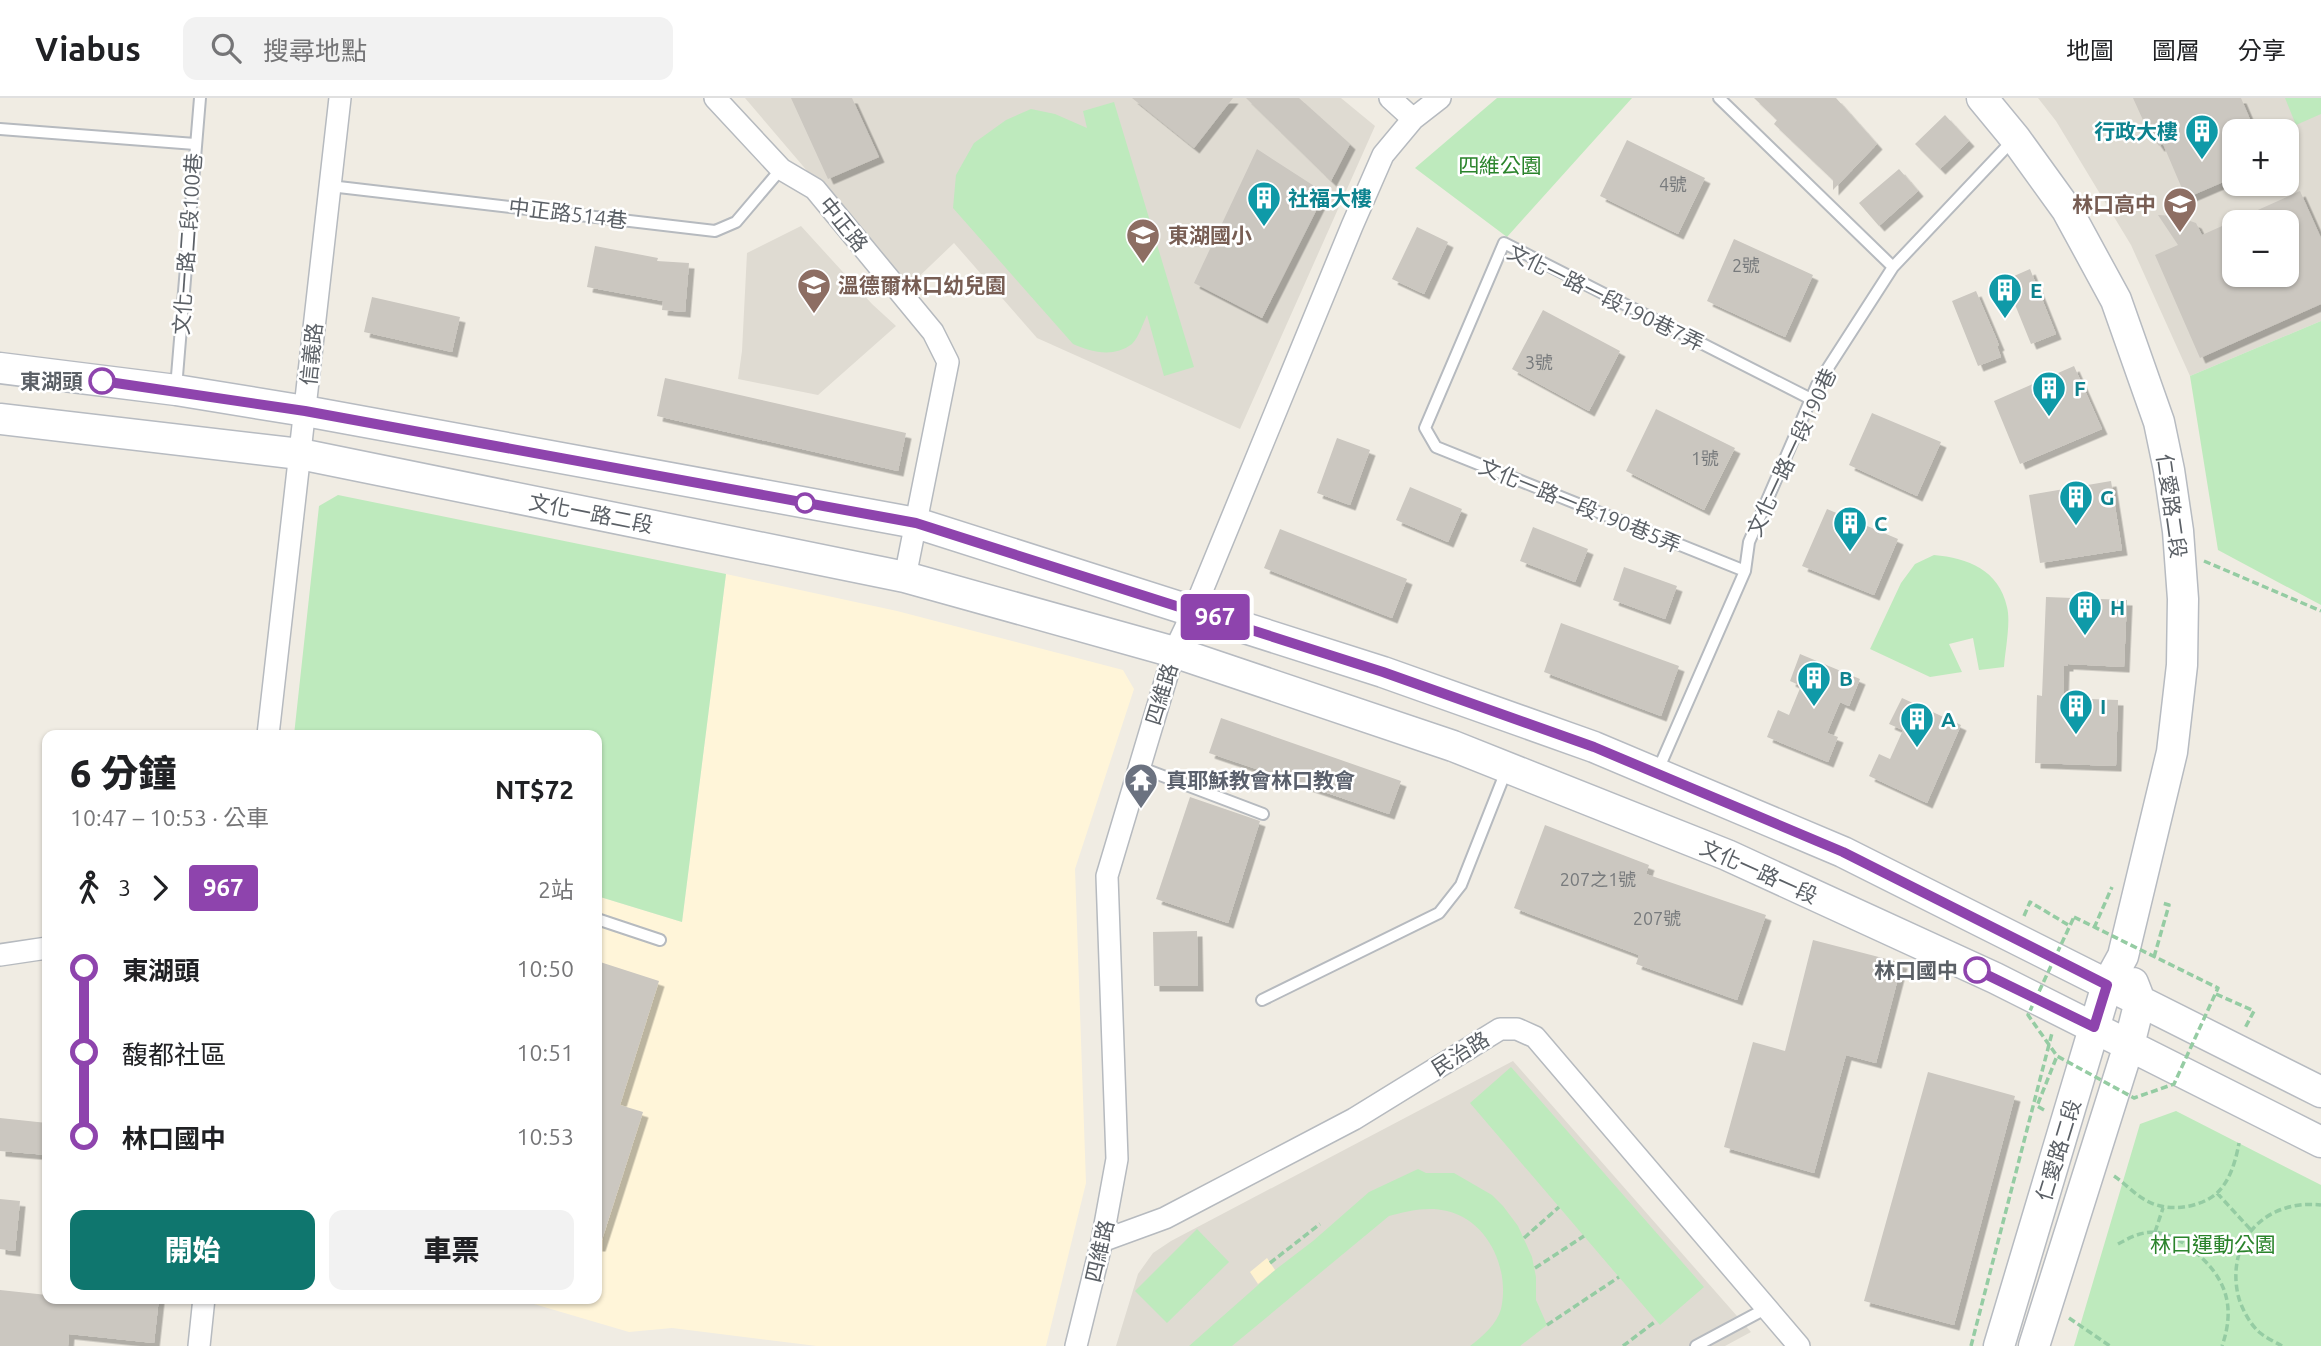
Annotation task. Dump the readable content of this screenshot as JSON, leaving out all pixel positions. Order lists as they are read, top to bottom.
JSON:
{
  "streets": {
    "main road": ["仁愛路二段", "文化一路二段", "文化一路一段"],
    "street": [
      "中正路",
      "信義路",
      "四維路",
      "民治路"
    ],
    "lane": [
      "中正路514巷",
      "文化一路二段100巷",
      "文化一路一段190巷7弄",
      "文化一路一段190巷",
      "文化一路一段190巷5弄"
    ]
  },
  "crossings": [
    ["中正路514巷", "中正路"],
    ["中正路514巷", "信義路"],
    ["中正路", "文化一路二段"],
    ["文化一路一段190巷7弄", "文化一路一段190巷"],
    ["文化一路一段190巷7弄", "文化一路一段190巷5弄"],
    ["信義路", "文化一路二段"],
    ["文化一路一段190巷", "文化一路一段190巷5弄"],
    ["文化一路一段190巷", "仁愛路二段"],
    ["仁愛路二段", "文化一路一段"],
    ["文化一路二段", "四維路"],
    ["文化一路二段", "文化一路一段"],
    ["四維路", "文化一路一段"],
    ["四維路", "民治路"]
  ],
  "parks": ["四維公園", "林口運動公園"],
  "places": {
    "building": [
      "行政大樓",
      "社福大樓",
      "E",
      "F",
      "G",
      "C",
      "H",
      "B",
      "I",
      "A"
    ],
    "school or university": ["林口高中", "東湖國小", "溫德爾林口幼兒園"],
    "other": ["東湖頭", "林口國中"],
    "temple": ["真耶穌教會林口教會"]
  },
  "lines": ["bus line 967"],
  "house_numbers": [
    "4號",
    "2號",
    "3號",
    "1號",
    "207之1號",
    "207號"
  ],
  "page": {
    "header": "Viabus",
    "search": "搜尋地點",
    "nav": ["地圖", "圖層", "分享"],
    "on_map": "967",
    "map_buttons": ["+", "−"],
    "heading": ["6 分鐘", "10:47 – 10:53 · 公車", "NT$72"],
    "legs": ["3", "967", "2站"],
    "list": [
      {
        "name": "東湖頭",
        "value": "10:50"
      },
      {
        "name": "馥都社區",
        "value": "10:51"
      },
      {
        "name": "林口國中",
        "value": "10:53"
      }
    ],
    "buttons": ["開始", "車票"]
  }
}
